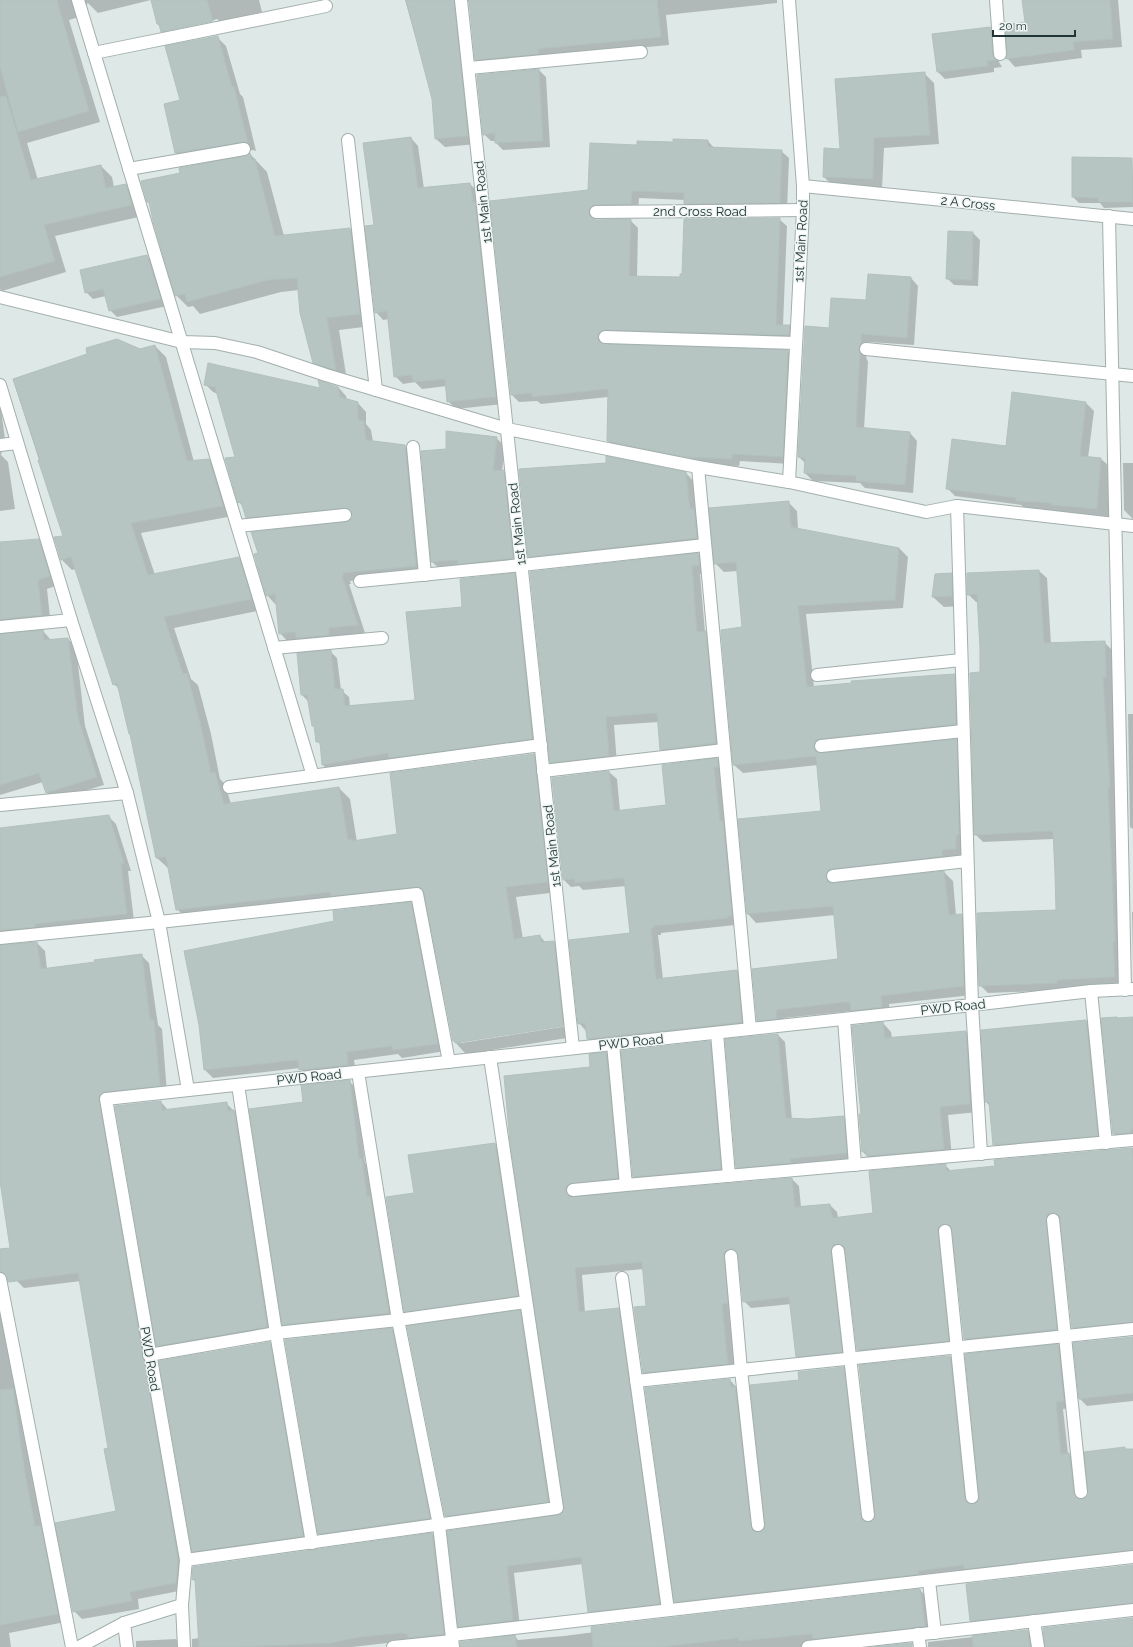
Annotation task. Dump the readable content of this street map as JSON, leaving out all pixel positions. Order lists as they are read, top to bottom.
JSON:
{
  "streets": {
    "street": [
      "1st Main Road",
      "2 A Cross",
      "2nd Cross Road",
      "PWD Road"
    ]
  },
  "crossings": [
    ["1st Main Road", "2 A Cross"],
    ["1st Main Road", "2nd Cross Road"],
    ["1st Main Road", "PWD Road"]
  ],
  "scale_bar": "20 m"
}
